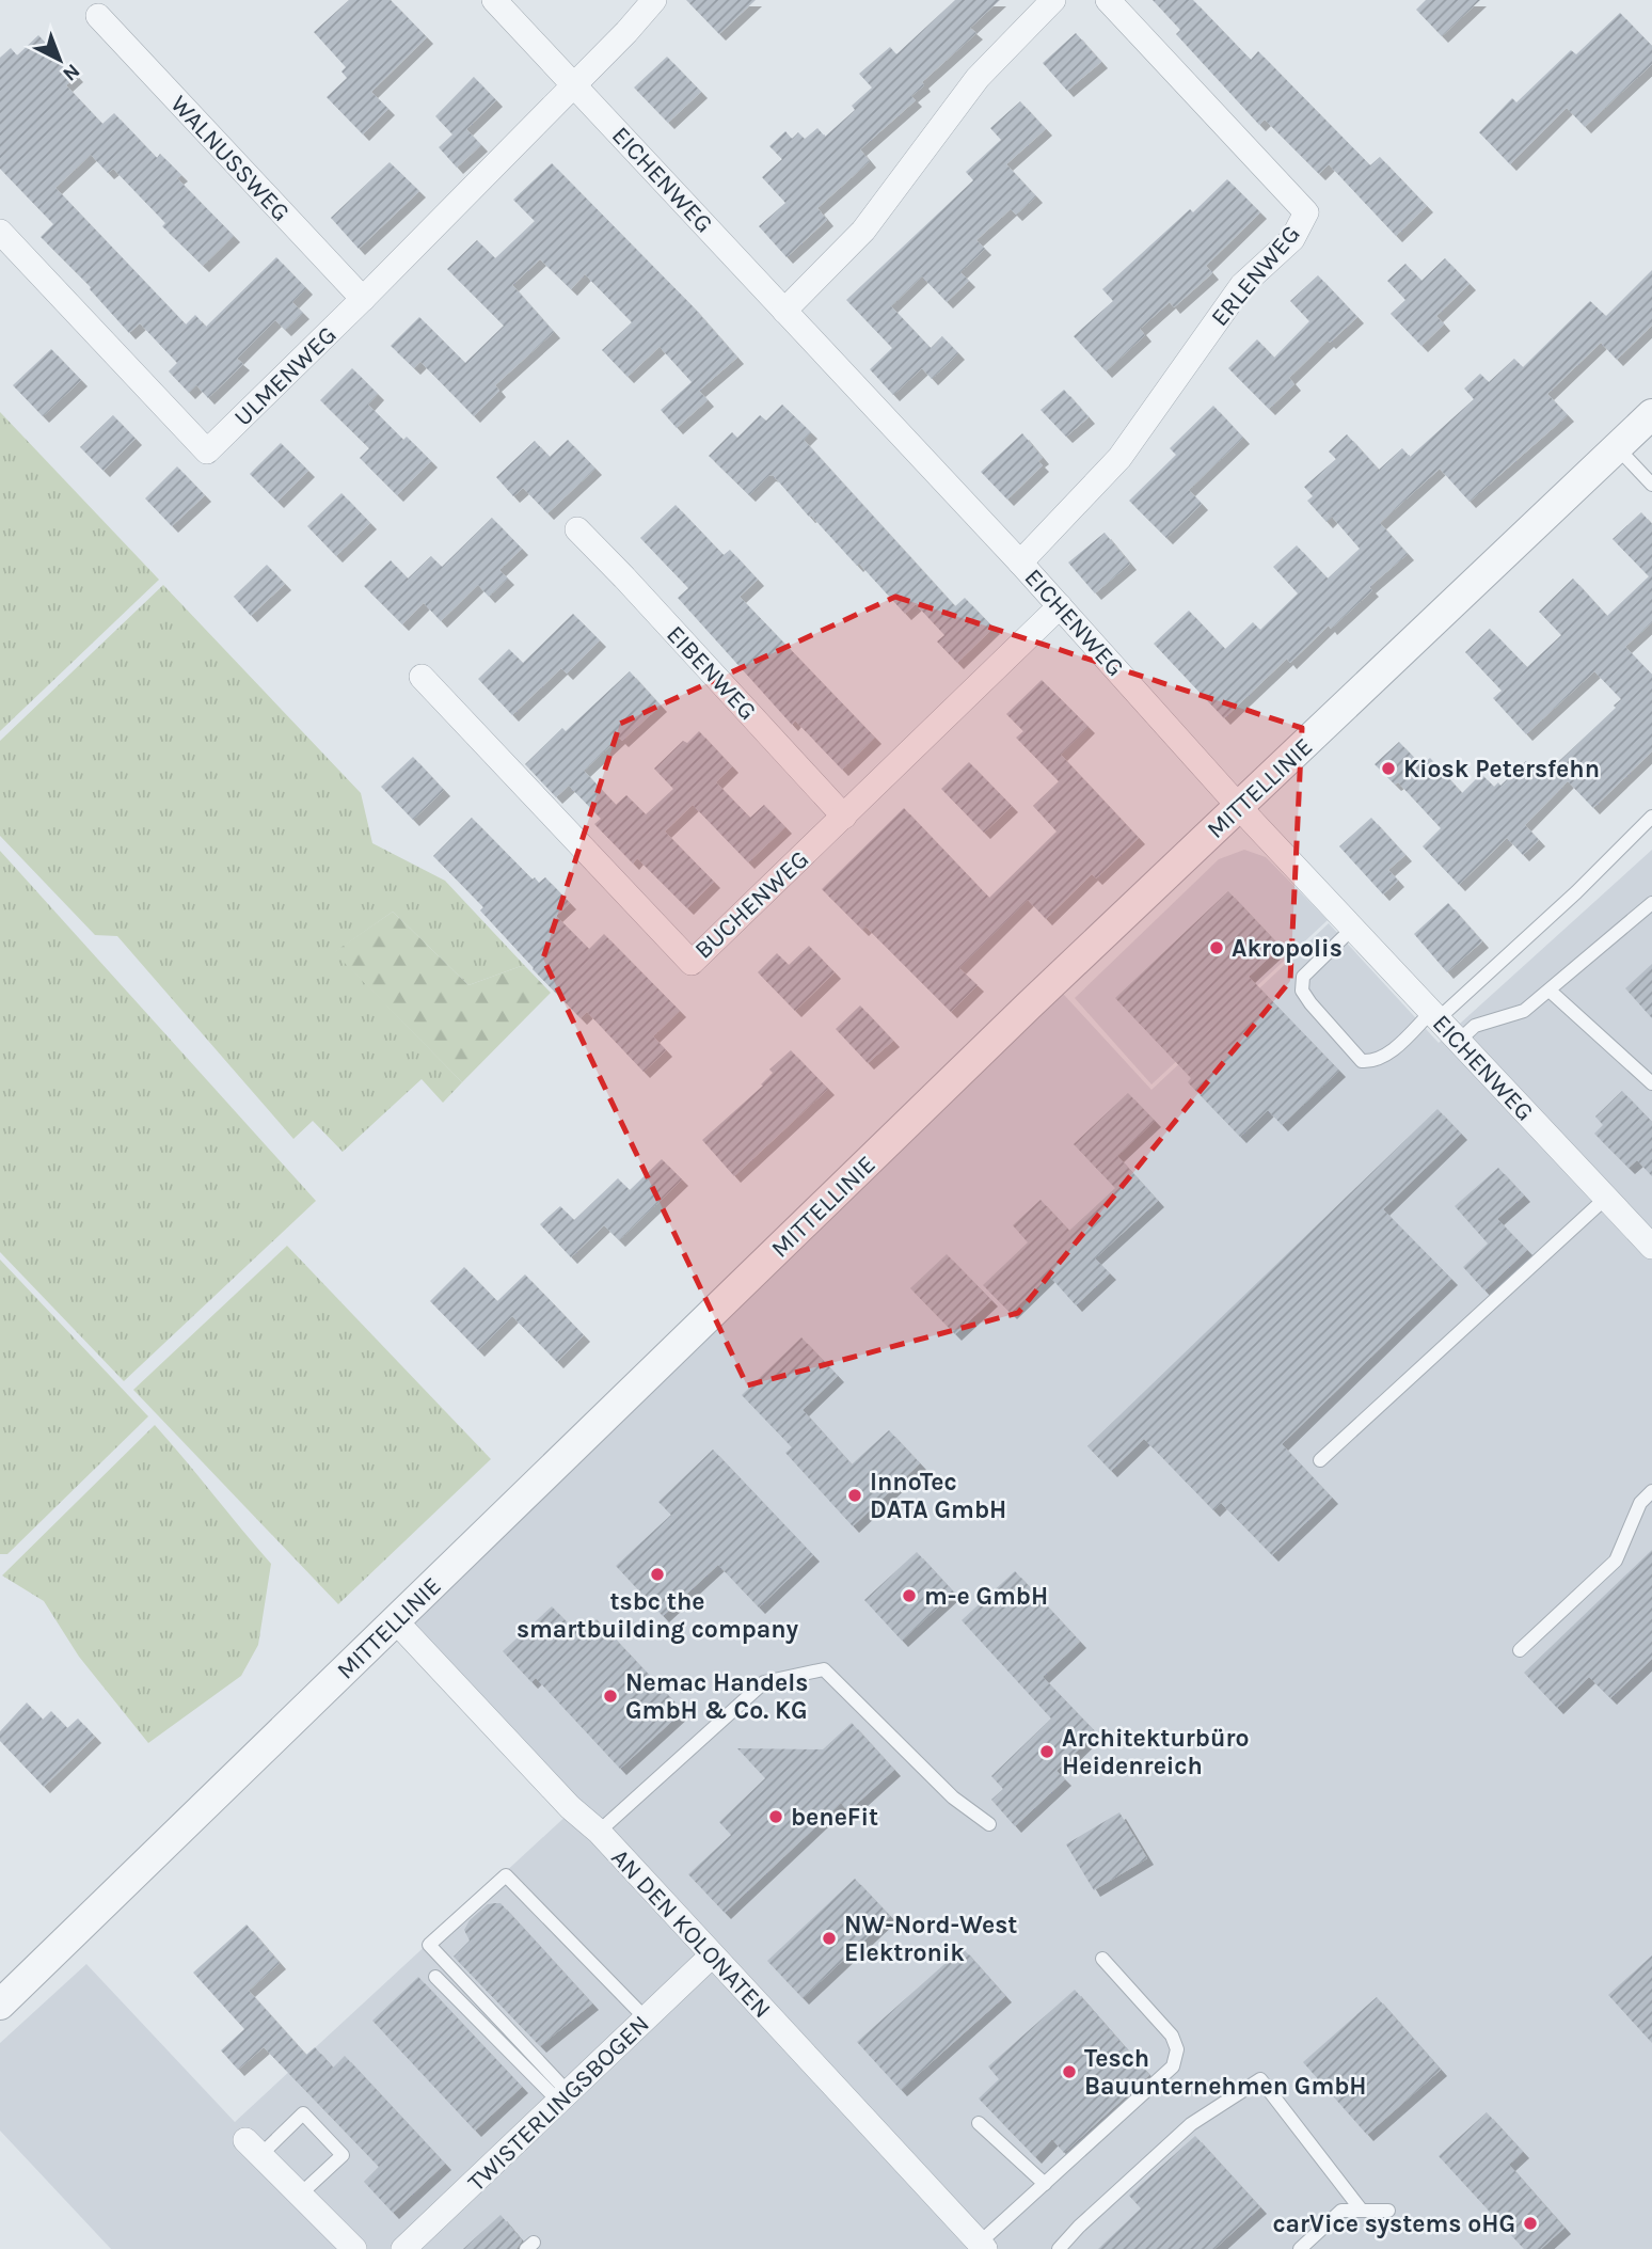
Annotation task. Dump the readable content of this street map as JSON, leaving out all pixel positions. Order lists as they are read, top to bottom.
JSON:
{
  "streets": {
    "street": [
      "WALNUSSWEG",
      "EICHENWEG",
      "ERLENWEG",
      "ULMENWEG",
      "EIBENWEG",
      "MITTELLINIE",
      "BUCHENWEG",
      "AN DEN KOLONATEN",
      "TWISTERLINGSBOGEN"
    ]
  },
  "crossings": [
    ["WALNUSSWEG", "ULMENWEG"],
    ["EICHENWEG", "ERLENWEG"],
    ["EICHENWEG", "ULMENWEG"],
    ["EICHENWEG", "MITTELLINIE"],
    ["EICHENWEG", "BUCHENWEG"],
    ["EIBENWEG", "BUCHENWEG"],
    ["MITTELLINIE", "AN DEN KOLONATEN"],
    ["AN DEN KOLONATEN", "TWISTERLINGSBOGEN"]
  ],
  "places": [
    "Kiosk Petersfehn",
    "Akropolis",
    "InnoTec DATA GmbH",
    "tsbc the smartbuilding company",
    "m-e GmbH",
    "Nemac Handels GmbH & Co. KG",
    "Architekturbüro Heidenreich",
    "beneFit",
    "NW-Nord-West Elektronik",
    "Tesch Bauunternehmen GmbH",
    "carVice systems oHG"
  ],
  "north": "bottom right"
}
